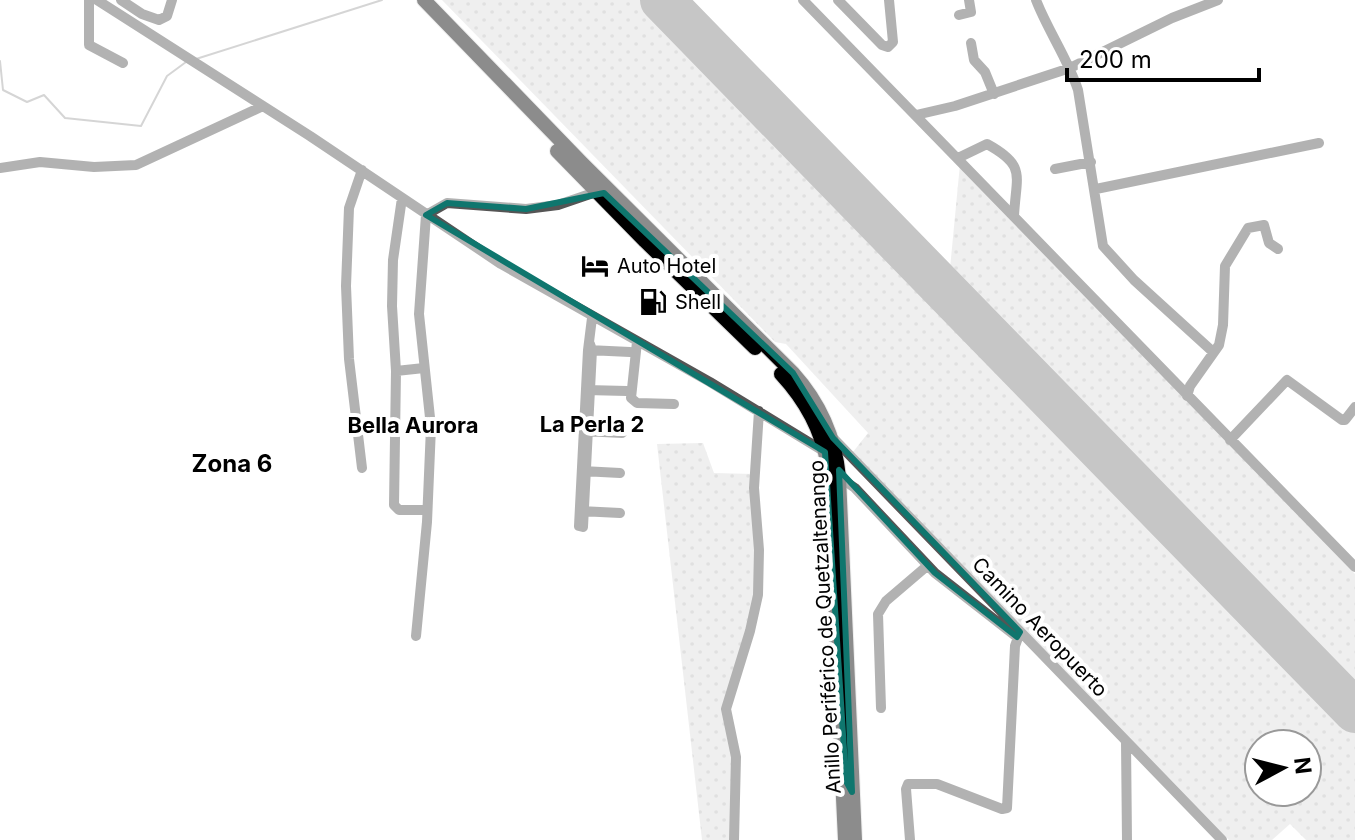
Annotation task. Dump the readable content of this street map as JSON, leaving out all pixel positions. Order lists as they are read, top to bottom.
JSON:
{
  "streets": {
    "highway": ["Anillo Periférico de Quetzaltenango"],
    "street": ["Camino Aeropuerto"]
  },
  "crossings": [
    ["Anillo Periférico de Quetzaltenango", "Camino Aeropuerto"]
  ],
  "districts": ["La Perla 2", "Bella Aurora", "Zona 6"],
  "places": {
    "hotel": ["Auto Hotel"],
    "fuel station": ["Shell"]
  },
  "scale_bar": "200 m",
  "north": "right"
}
